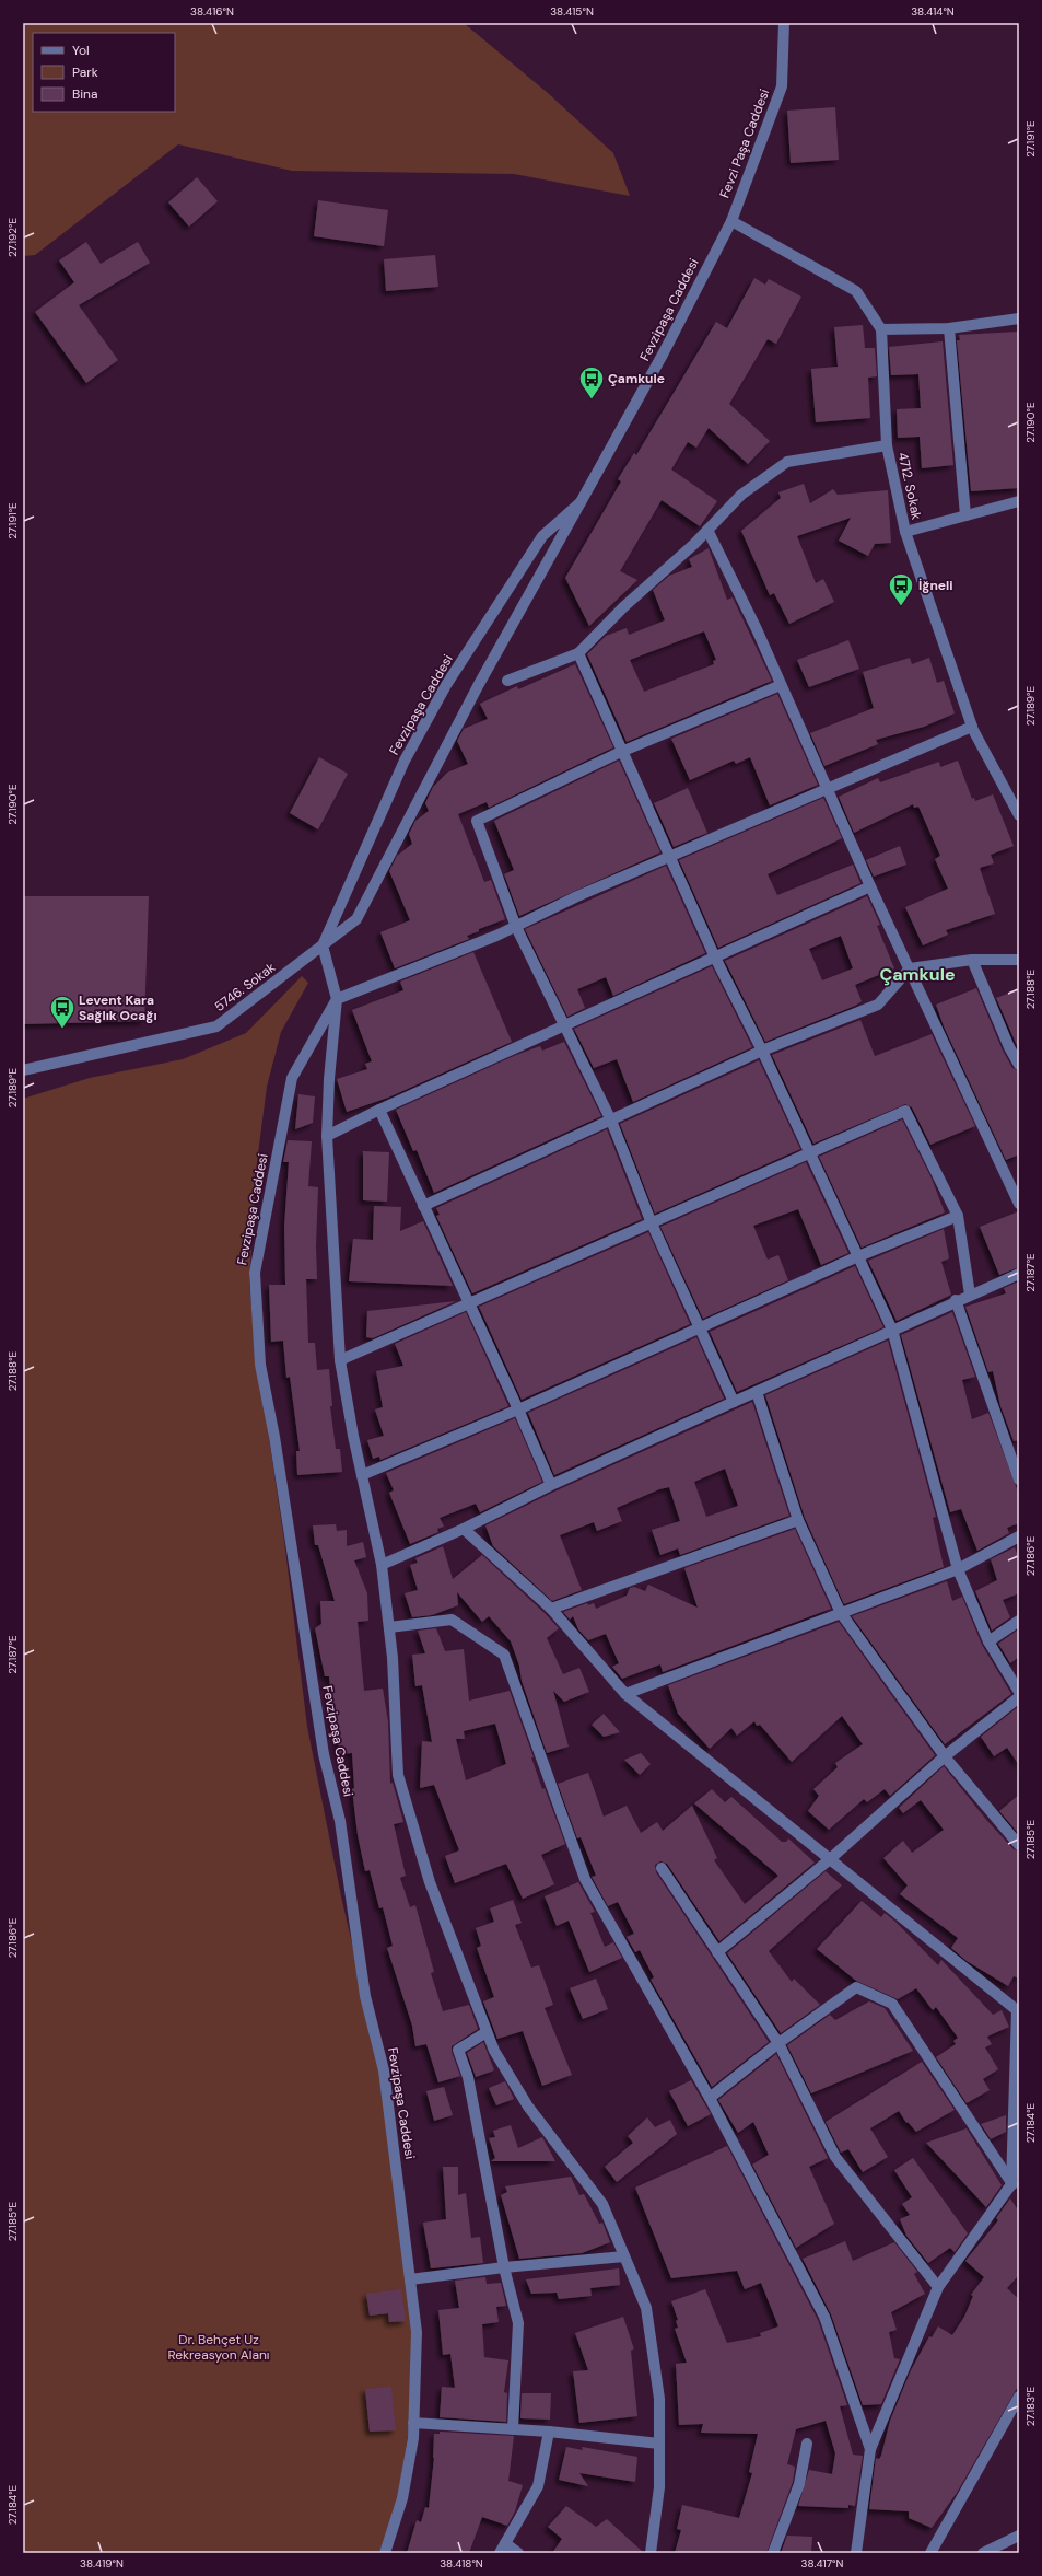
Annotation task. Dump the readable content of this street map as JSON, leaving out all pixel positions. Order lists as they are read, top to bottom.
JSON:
{
  "streets": {
    "street": [
      "Fevzi Paşa Caddesi",
      "Fevzipaşa Caddesi",
      "4712. Sokak",
      "5746. Sokak"
    ]
  },
  "crossings": [
    ["Fevzi Paşa Caddesi", "Fevzipaşa Caddesi"],
    ["Fevzi Paşa Caddesi", "4712. Sokak"],
    ["Fevzipaşa Caddesi", "4712. Sokak"],
    ["Fevzipaşa Caddesi", "5746. Sokak"]
  ],
  "districts": ["Çamkule"],
  "parks": ["Dr. Behçet Uz Rekreasyon Alanı"],
  "places": {
    "bus stop": ["Çamkule", "İğneli", "Levent Kara Sağlık Ocağı"]
  },
  "legend": ["Yol", "Park", "Bina"],
  "coordinates": [
    "38.416°N",
    "38.415°N",
    "38.414°N",
    "27.191°E",
    "27.192°E",
    "27.190°E",
    "27.189°E",
    "27.188°E",
    "27.187°E",
    "27.186°E",
    "27.185°E",
    "27.184°E",
    "27.183°E",
    "38.419°N",
    "38.418°N",
    "38.417°N"
  ]
}
